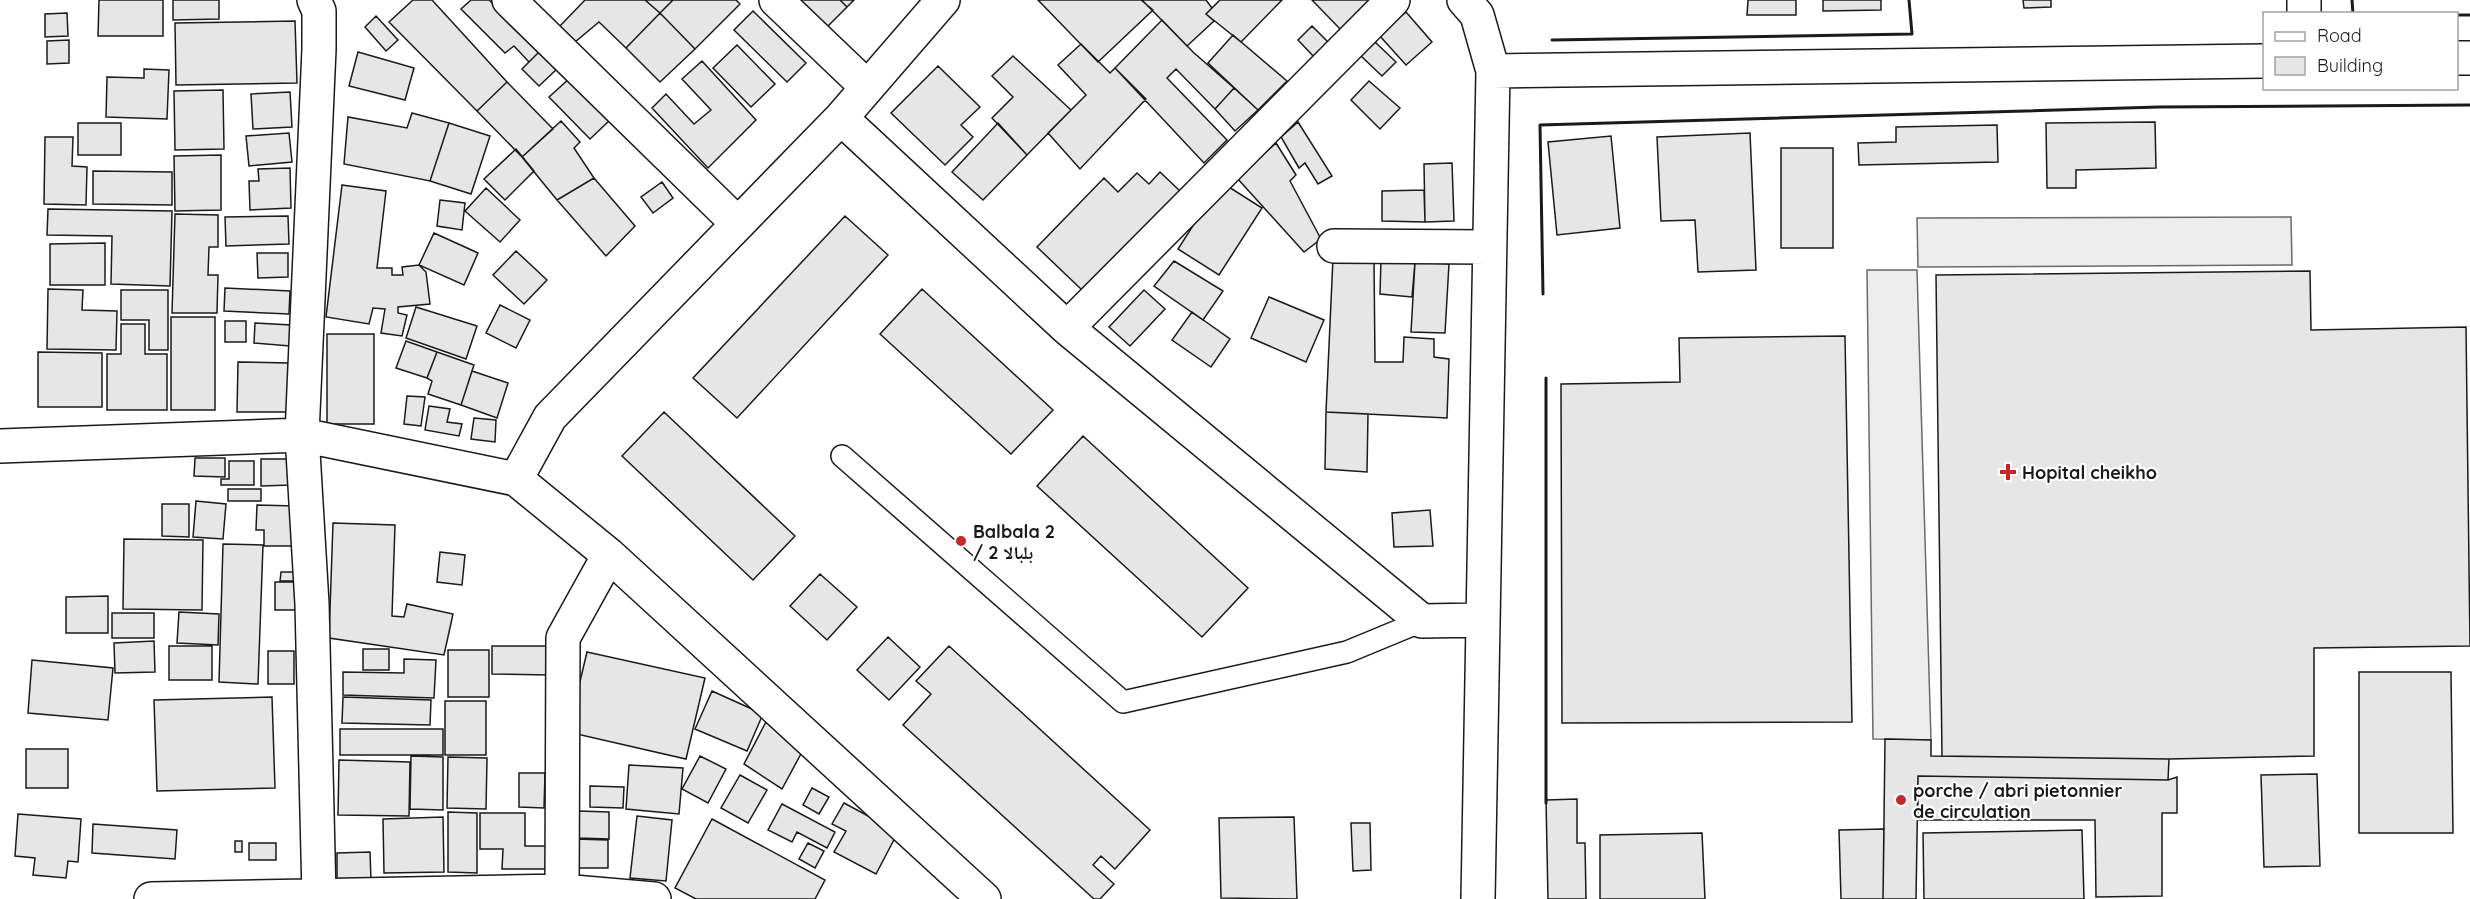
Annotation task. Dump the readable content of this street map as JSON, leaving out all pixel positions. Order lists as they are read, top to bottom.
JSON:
{
  "places": {
    "health": ["Hopital cheikho"],
    "other": ["Balbala 2 / بلبالا 2", "porche / abri pietonnier de circulation"]
  },
  "legend": ["Road", "Building"]
}
